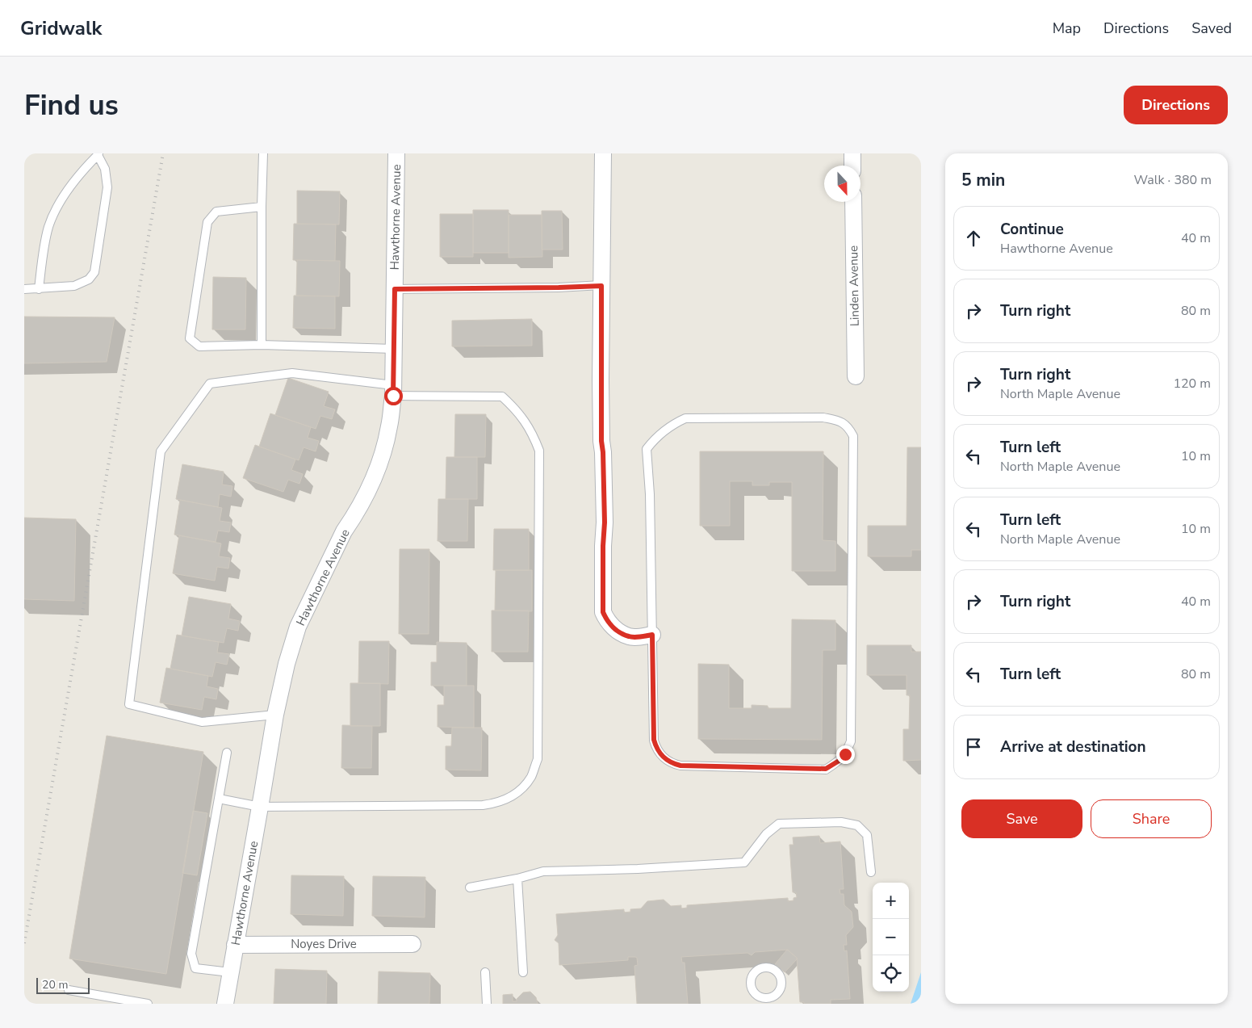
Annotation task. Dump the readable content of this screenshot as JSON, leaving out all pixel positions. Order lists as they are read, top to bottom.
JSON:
{
  "streets": {
    "street": ["Hawthorne Avenue", "Linden Avenue", "Noyes Drive"]
  },
  "crossings": [
    ["Hawthorne Avenue", "Noyes Drive"]
  ],
  "scale_bar": "20 m",
  "north": "bottom",
  "page": {
    "header": "Gridwalk",
    "nav": ["Map", "Directions", "Saved"],
    "buttons": [
      "Directions",
      ["Save", "Share"]
    ],
    "title": "Find us",
    "heading": ["5 min", "Walk · 380 m"],
    "list": [
      ["Continue", "Hawthorne Avenue", "40 m"],
      ["Turn right", "80 m"],
      ["Turn right", "North Maple Avenue", "120 m"],
      ["Turn left", "North Maple Avenue", "10 m"],
      ["Turn left", "North Maple Avenue", "10 m"],
      ["Turn right", "40 m"],
      ["Turn left", "80 m"],
      "Arrive at destination"
    ],
    "map_buttons": ["+", "−"],
    "scale": "20 m"
  }
}
